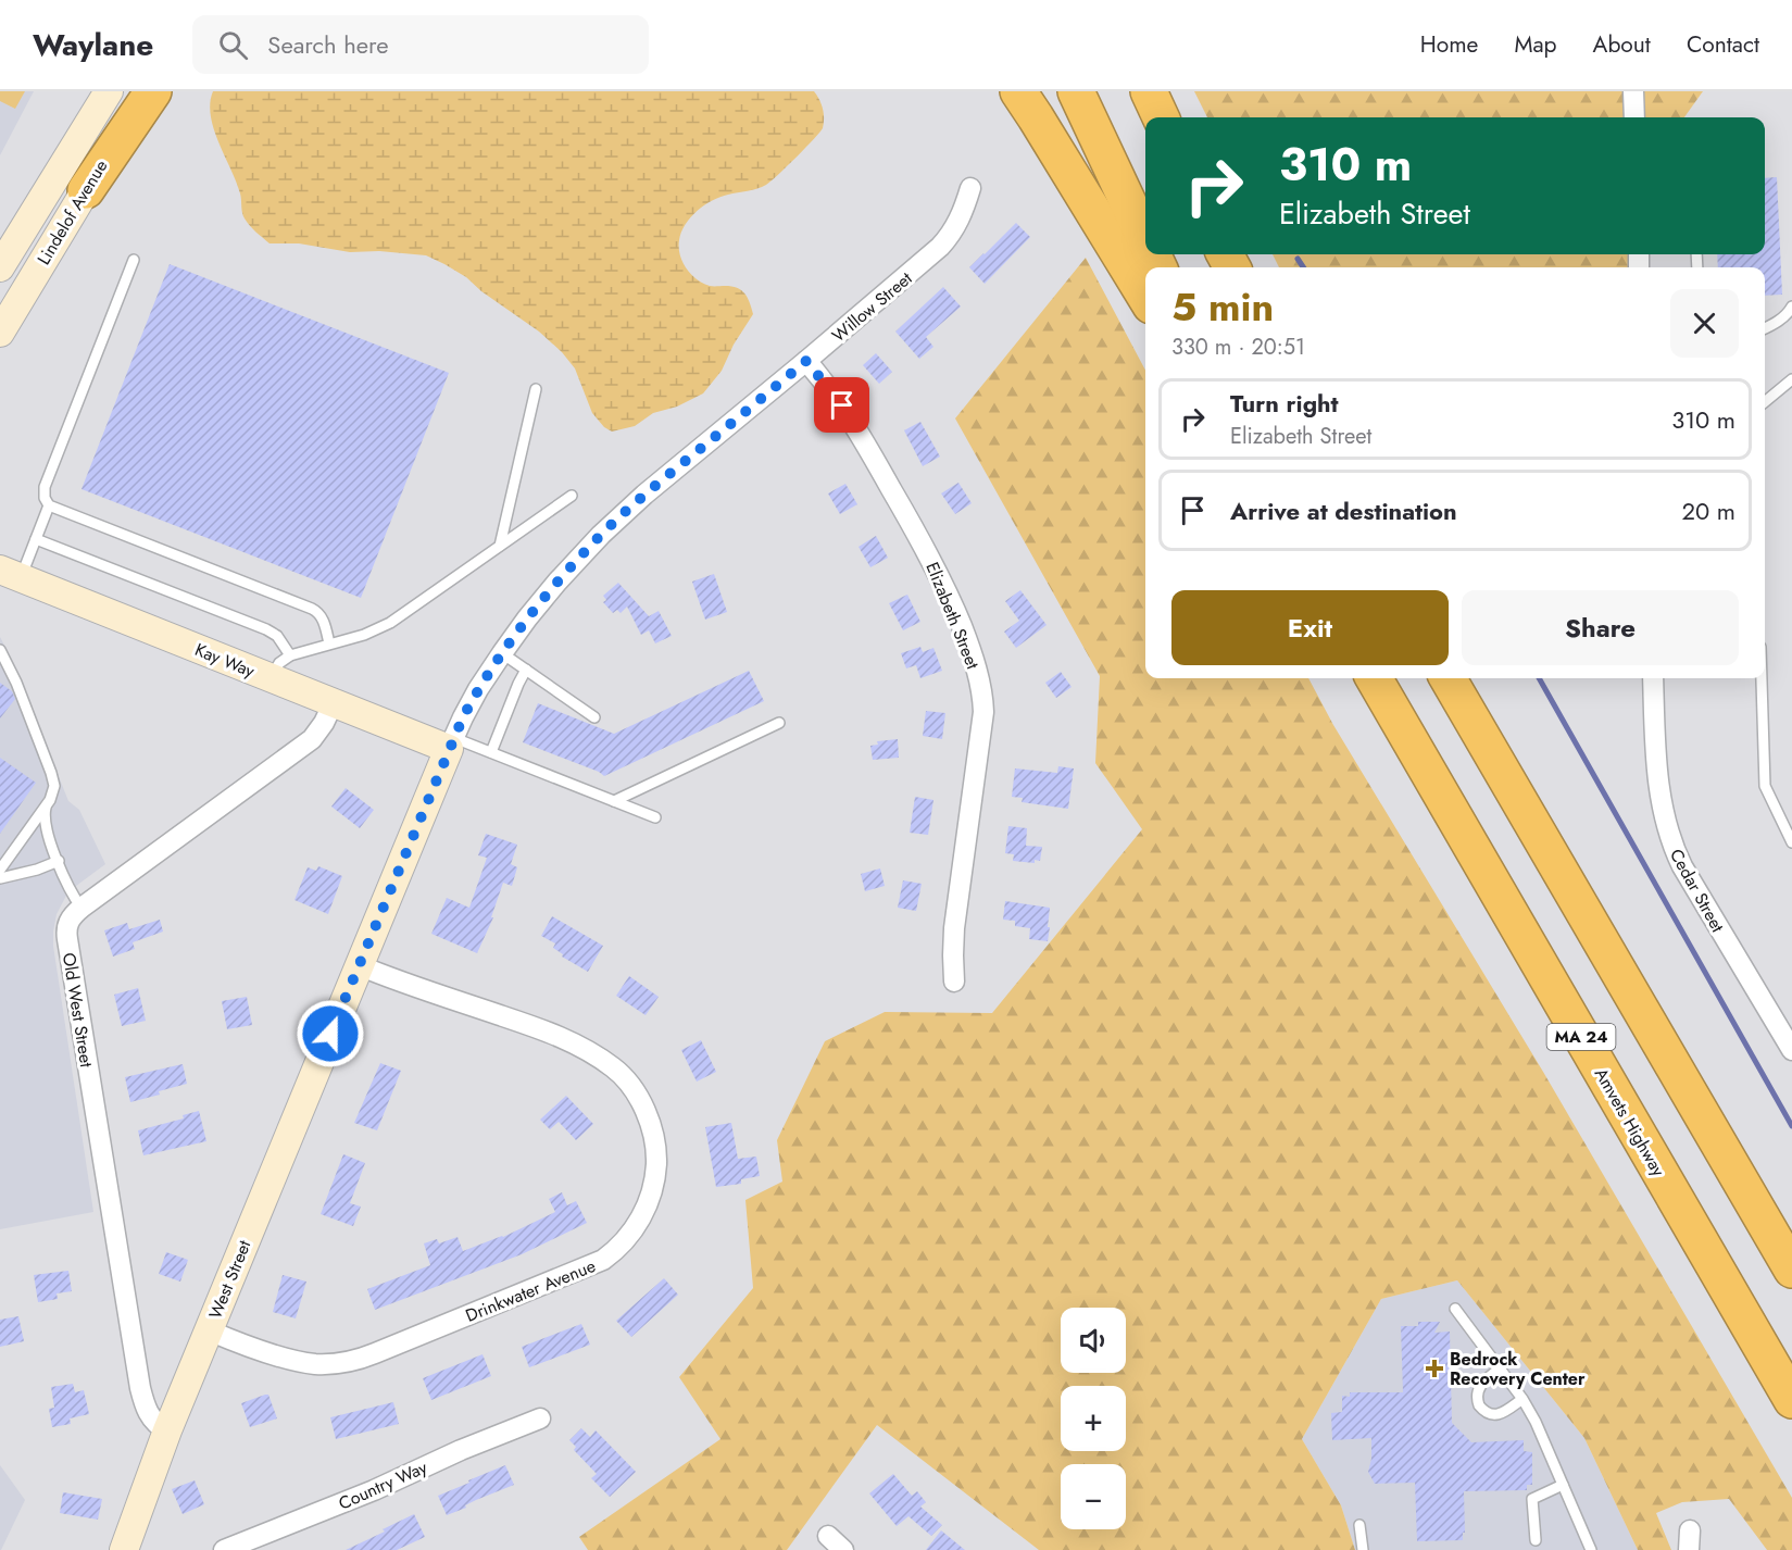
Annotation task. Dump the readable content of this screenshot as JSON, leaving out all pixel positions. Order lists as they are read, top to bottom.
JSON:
{
  "streets": {
    "highway": ["MA 24", "Amvets Highway"],
    "street": [
      "Lindelof Avenue",
      "Willow Street",
      "Elizabeth Street",
      "Kay Way",
      "Cedar Street",
      "Old West Street",
      "West Street",
      "Drinkwater Avenue",
      "Country Way"
    ]
  },
  "crossings": [
    ["Willow Street", "Elizabeth Street"],
    ["Willow Street", "Kay Way"],
    ["Willow Street", "West Street"],
    ["Willow Street", "Drinkwater Avenue"],
    ["Kay Way", "Old West Street"],
    ["Old West Street", "West Street"],
    ["West Street", "Drinkwater Avenue"]
  ],
  "places": {
    "health": ["Bedrock Recovery Center"]
  },
  "page": {
    "header": "Waylane",
    "search": "Search here",
    "nav": [
      "Home",
      "Map",
      "About",
      "Contact"
    ],
    "turn": ["310 m", "Elizabeth Street"],
    "heading": ["5 min", "330 m · 20:51"],
    "list": [
      {
        "name": "Turn right",
        "note": "Elizabeth Street",
        "value": "310 m"
      },
      {
        "name": "Arrive at destination",
        "value": "20 m"
      }
    ],
    "buttons": ["Exit", "Share"],
    "map_buttons": ["+", "−"]
  }
}
